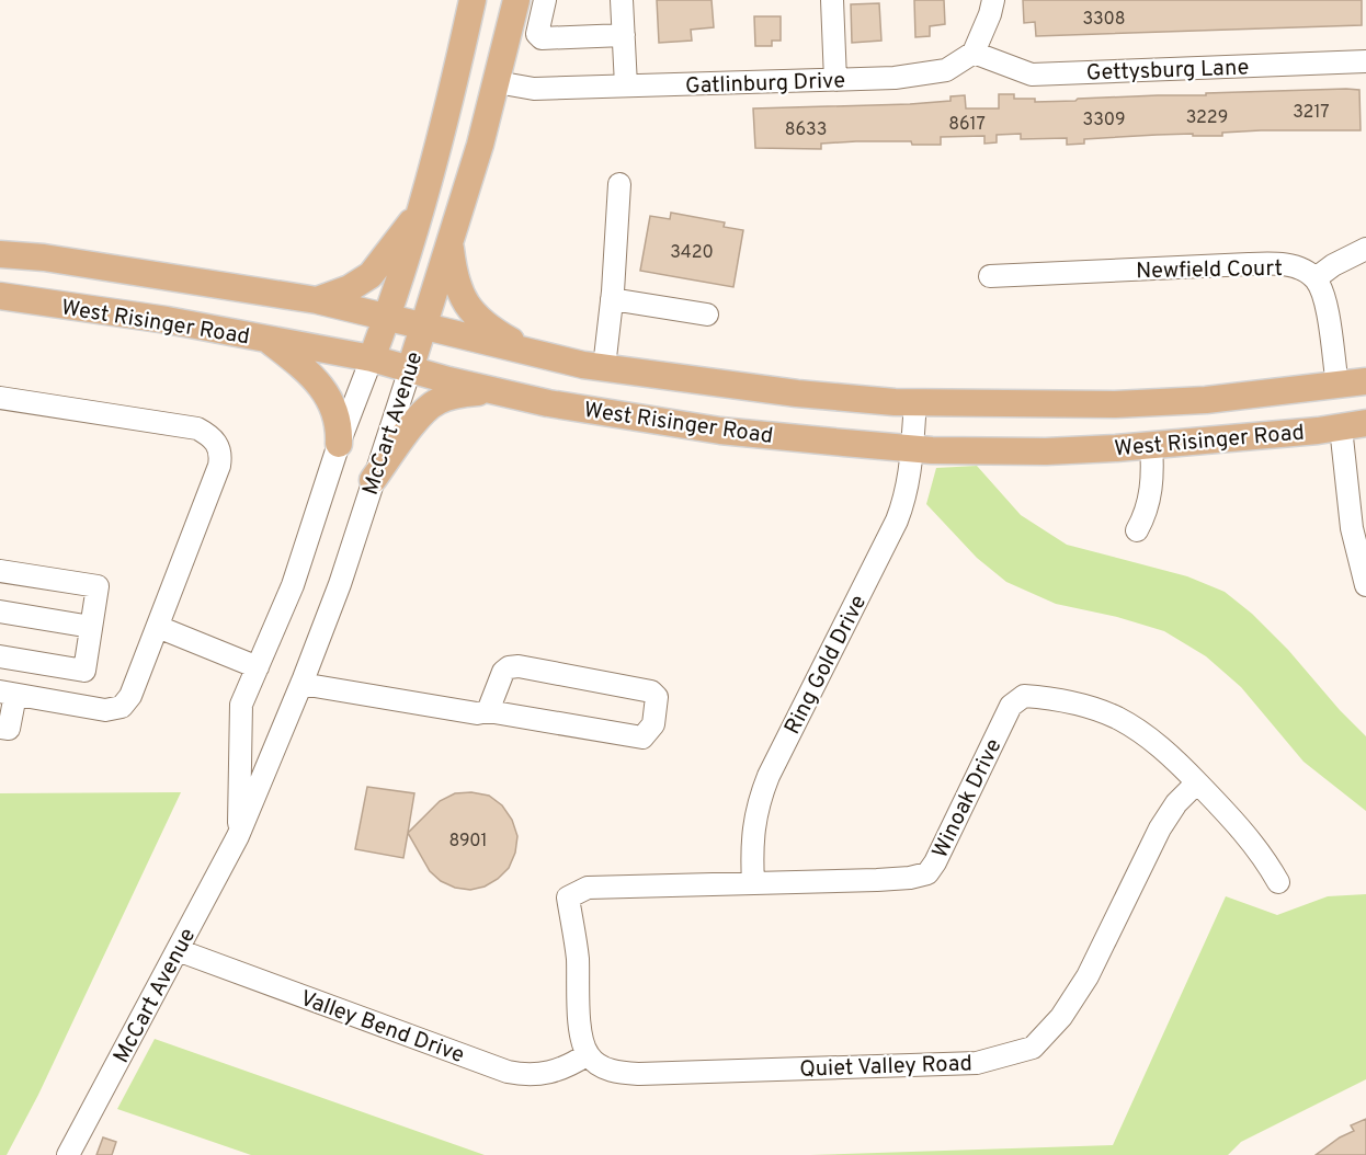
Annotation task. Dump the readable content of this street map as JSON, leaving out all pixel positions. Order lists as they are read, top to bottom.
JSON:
{
  "streets": {
    "main road": ["West Risinger Road", "McCart Avenue"],
    "street": [
      "Gettysburg Lane",
      "Gatlinburg Drive",
      "Newfield Court",
      "Ring Gold Drive",
      "Winoak Drive",
      "Valley Bend Drive",
      "Quiet Valley Road"
    ]
  },
  "crossings": [
    ["Gettysburg Lane", "Gatlinburg Drive"],
    ["Gatlinburg Drive", "McCart Avenue"],
    ["West Risinger Road", "McCart Avenue"],
    ["West Risinger Road", "Ring Gold Drive"],
    ["McCart Avenue", "Valley Bend Drive"],
    ["Ring Gold Drive", "Winoak Drive"],
    ["Winoak Drive", "Valley Bend Drive"],
    ["Winoak Drive", "Quiet Valley Road"],
    ["Valley Bend Drive", "Quiet Valley Road"]
  ],
  "house_numbers": [
    "3308",
    "3217",
    "3229",
    "3309",
    "8617",
    "8633",
    "3420",
    "8901"
  ]
}
